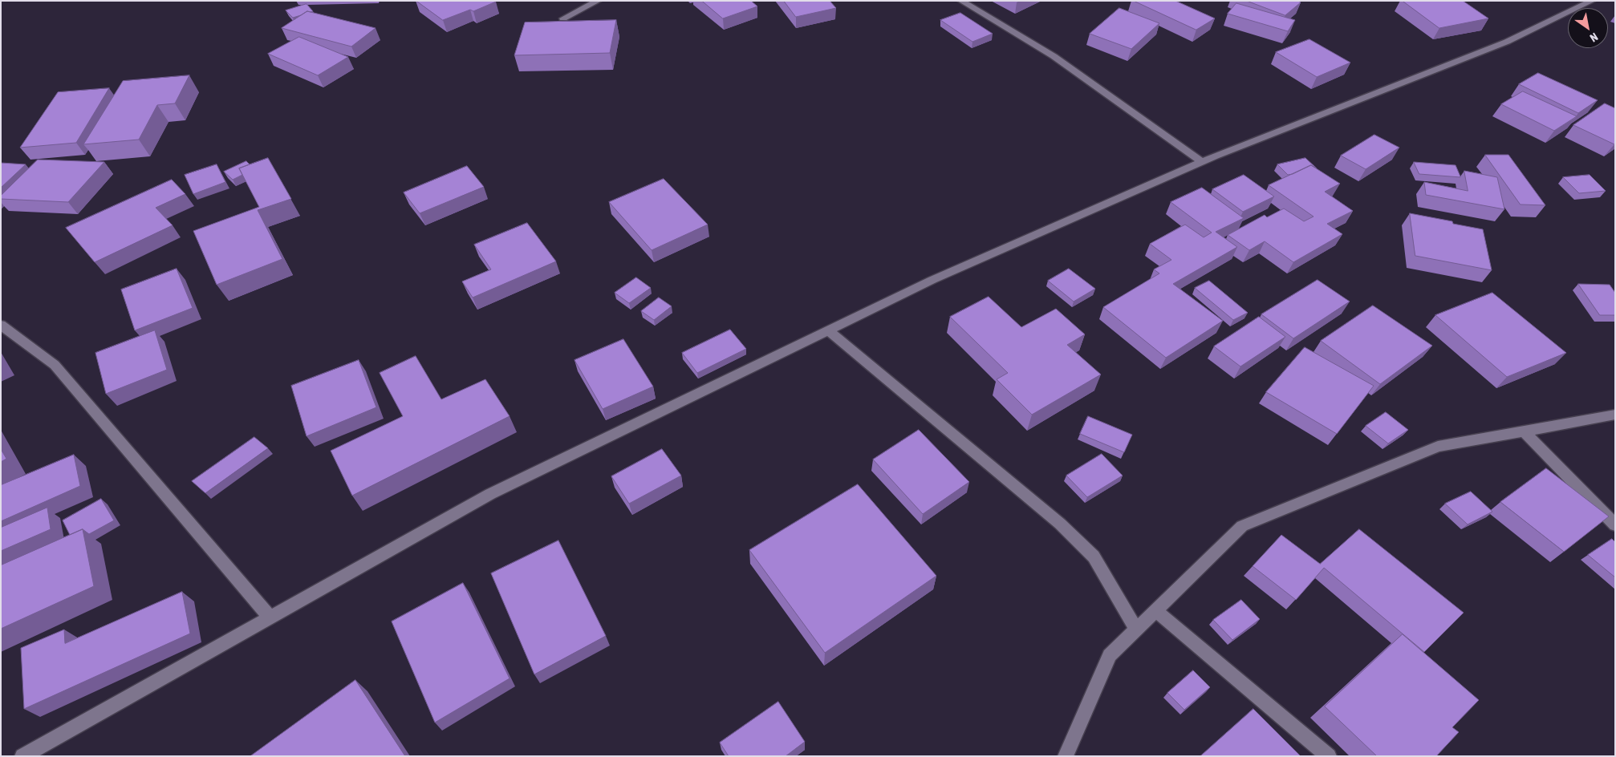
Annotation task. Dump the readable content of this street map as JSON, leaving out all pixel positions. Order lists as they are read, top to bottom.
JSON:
{
  "north": "bottom right"
}
